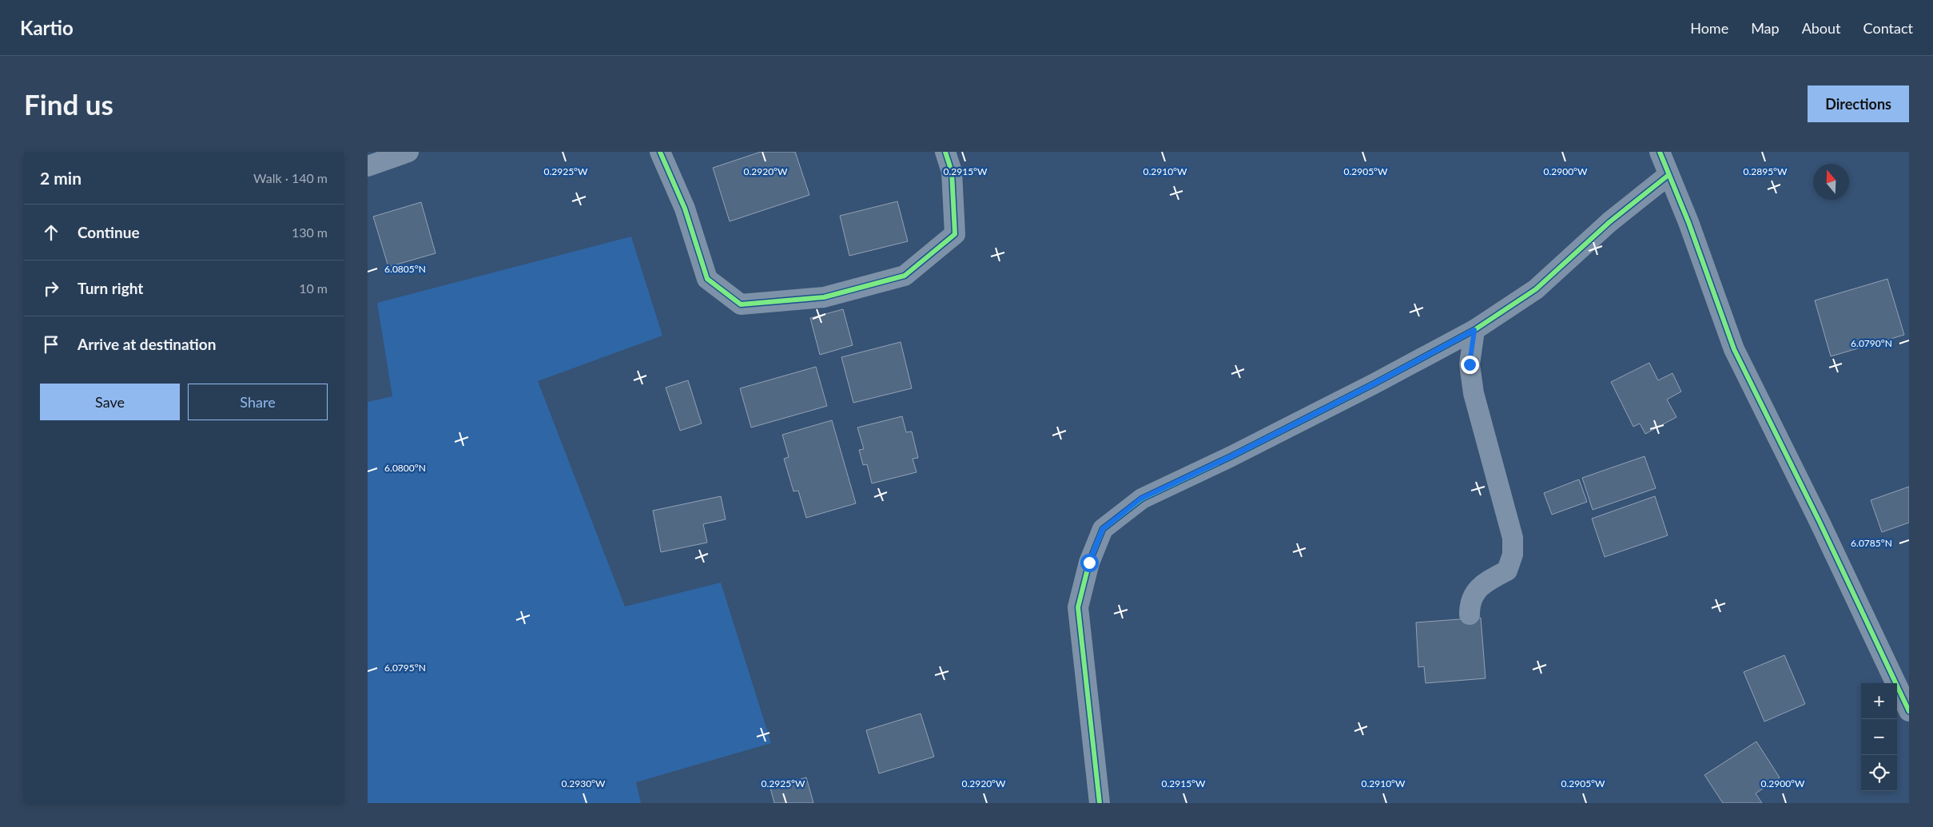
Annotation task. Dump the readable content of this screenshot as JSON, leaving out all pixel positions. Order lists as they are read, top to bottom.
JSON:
{
  "north": "top",
  "page": {
    "header": "Kartio",
    "nav": [
      "Home",
      "Map",
      "About",
      "Contact"
    ],
    "buttons": [
      "Directions",
      ["Save", "Share"]
    ],
    "title": "Find us",
    "heading": ["2 min", "Walk · 140 m"],
    "list": [
      ["Continue", "130 m"],
      ["Turn right", "10 m"],
      "Arrive at destination"
    ],
    "map_buttons": ["+", "−"]
  },
  "coordinates": [
    "0.2925°W",
    "0.2915°W",
    "0.2905°W",
    "0.2900°W",
    "0.2895°W",
    "0.2920°W",
    "0.2910°W",
    "6.0805°N",
    "6.0790°N",
    "6.0800°N",
    "6.0785°N",
    "6.0795°N",
    "0.2930°W"
  ]
}
